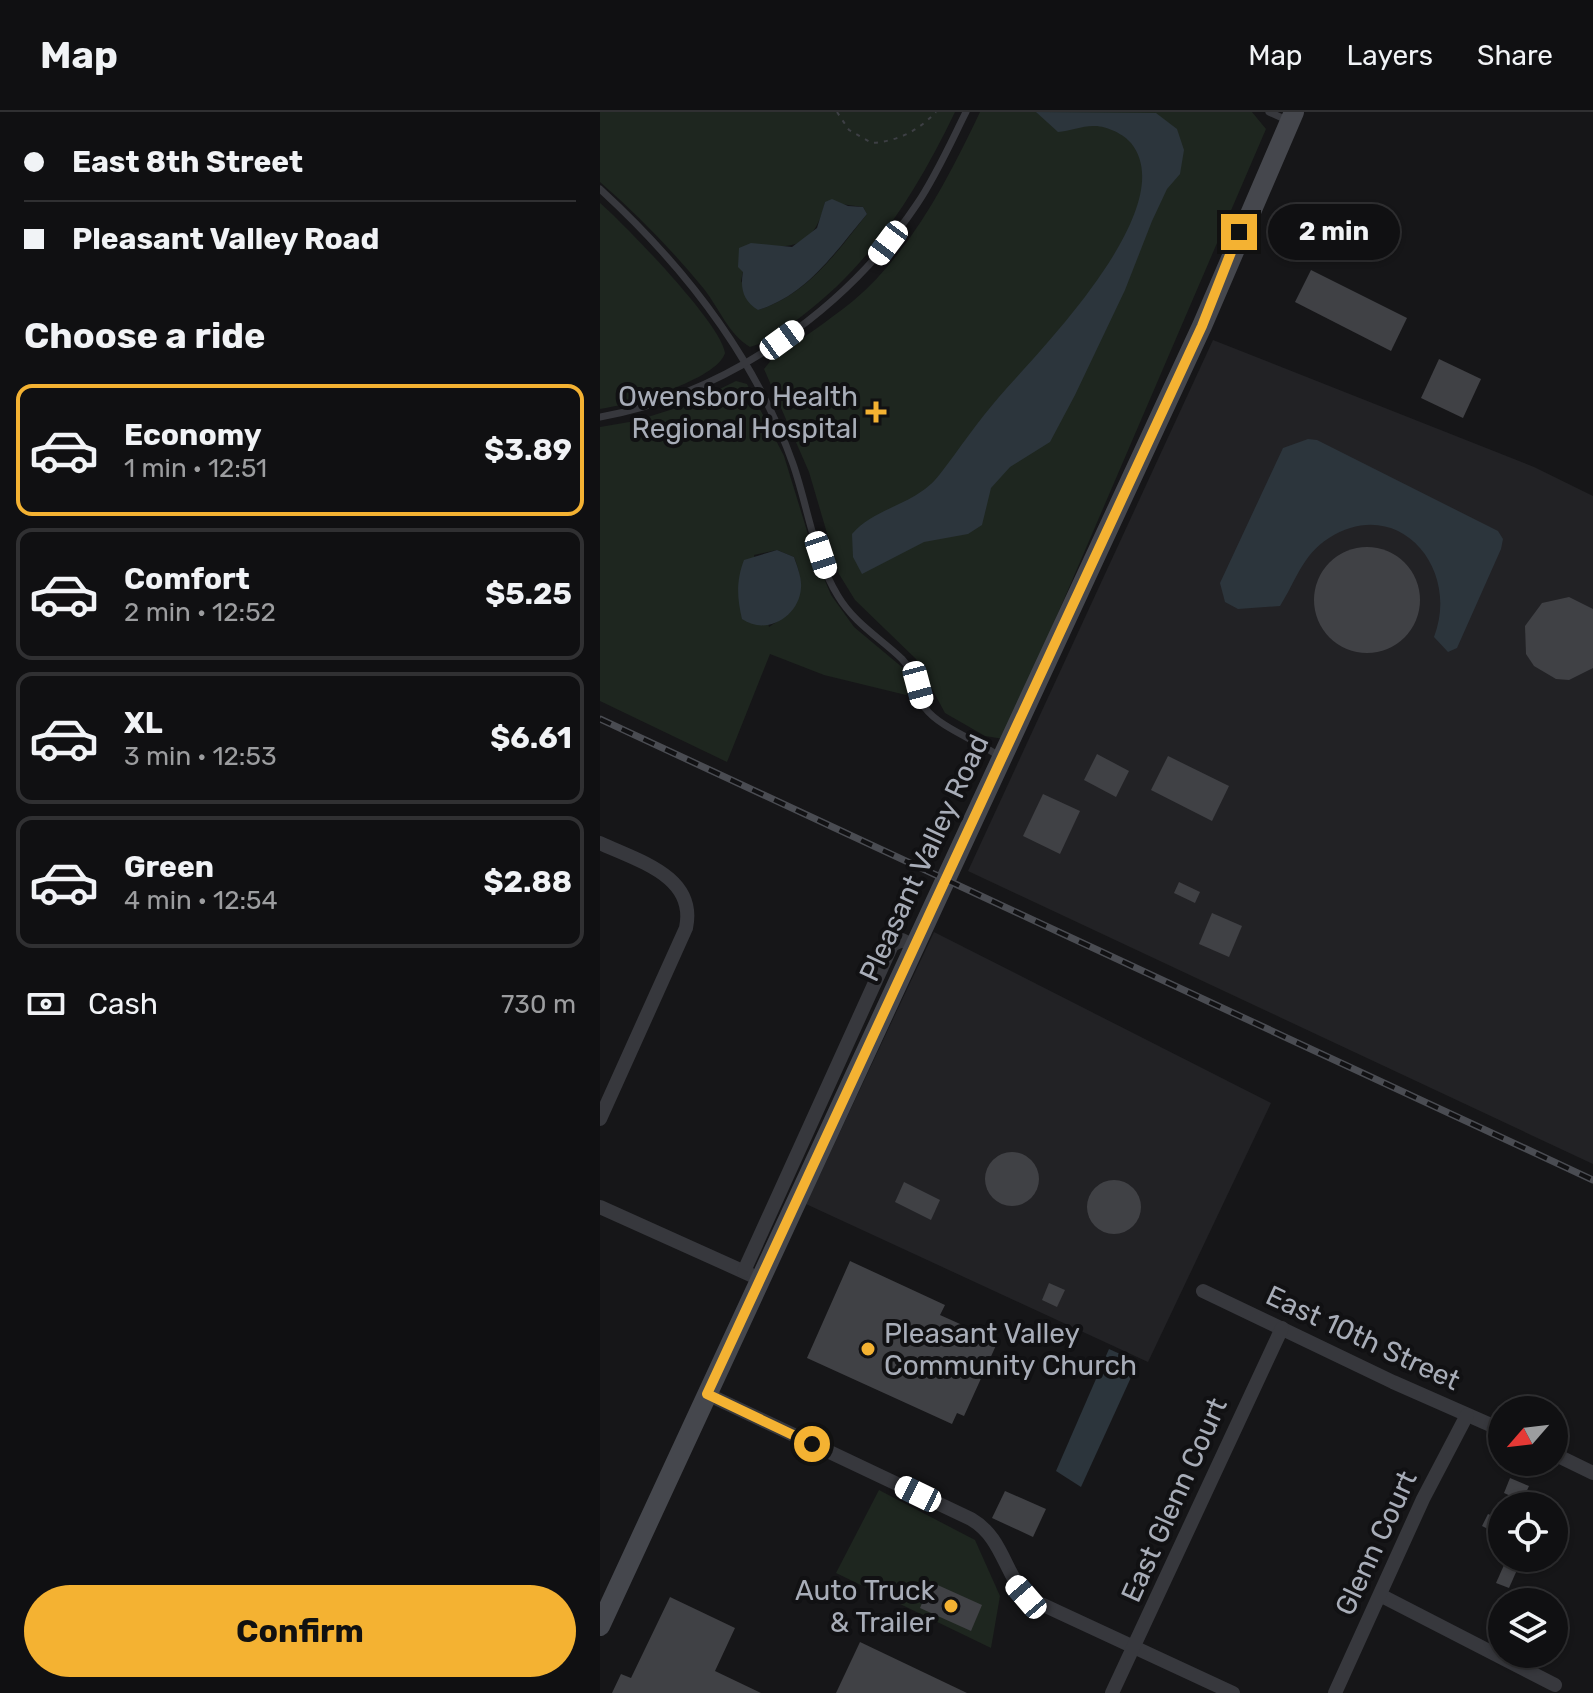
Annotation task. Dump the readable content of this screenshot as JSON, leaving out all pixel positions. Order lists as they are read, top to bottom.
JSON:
{
  "streets": {
    "street": [
      "Pleasant Valley Road",
      "East 10th Street",
      "East Glenn Court",
      "Glenn Court"
    ]
  },
  "crossings": [
    ["East 10th Street", "East Glenn Court"],
    ["East 10th Street", "Glenn Court"]
  ],
  "places": {
    "health": ["Owensboro Health Regional Hospital"],
    "other": ["Pleasant Valley Community Church", "Auto Truck & Trailer"]
  },
  "north": "bottom left",
  "page": {
    "header": "Map",
    "nav": ["Map", "Layers", "Share"],
    "banner": ["East 8th Street", "Pleasant Valley Road"],
    "bubble": "2 min",
    "heading": "Choose a ride",
    "list": [
      {
        "name": "Economy",
        "note": "1 min · 12:51",
        "value": "$3.89"
      },
      {
        "name": "Comfort",
        "note": "2 min · 12:52",
        "value": "$5.25"
      },
      {
        "name": "XL",
        "note": "3 min · 12:53",
        "value": "$6.61"
      },
      {
        "name": "Green",
        "note": "4 min · 12:54",
        "value": "$2.88"
      }
    ],
    "pay": ["Cash", "730 m"],
    "buttons": "Confirm"
  }
}
